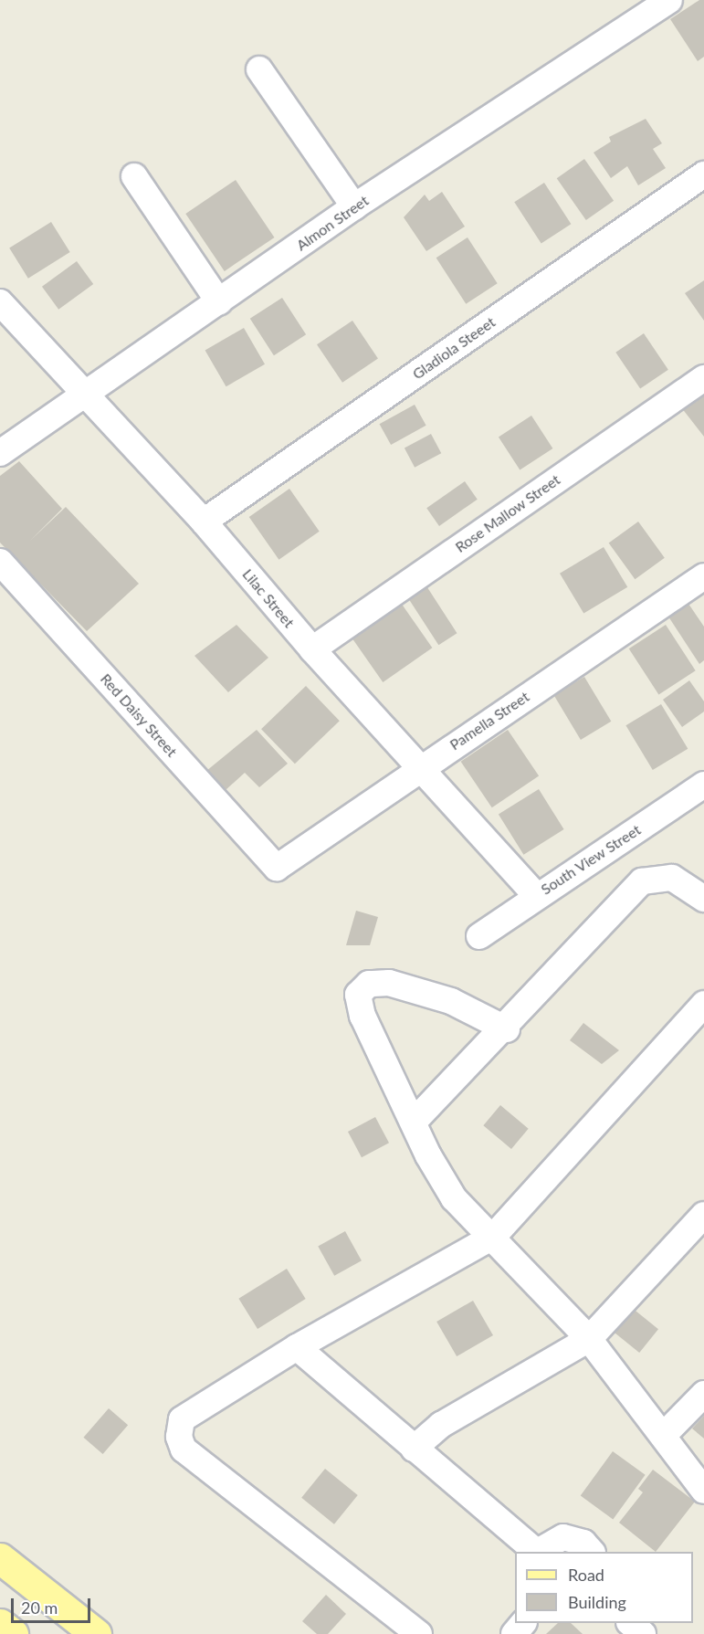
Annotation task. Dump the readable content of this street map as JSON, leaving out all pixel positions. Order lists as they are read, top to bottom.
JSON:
{
  "streets": {
    "street": [
      "Almon Street",
      "Gladiola Steeet",
      "Rose Mallow Street",
      "Lilac Street",
      "Red Daisy Street",
      "Pamella Street",
      "South View Street"
    ]
  },
  "crossings": [
    ["Almon Street", "Lilac Street"],
    ["Gladiola Steeet", "Lilac Street"],
    ["Rose Mallow Street", "Lilac Street"],
    ["Lilac Street", "Pamella Street"],
    ["Lilac Street", "South View Street"],
    ["Red Daisy Street", "Pamella Street"]
  ],
  "legend": ["Road", "Building"],
  "scale_bar": "20 m"
}
